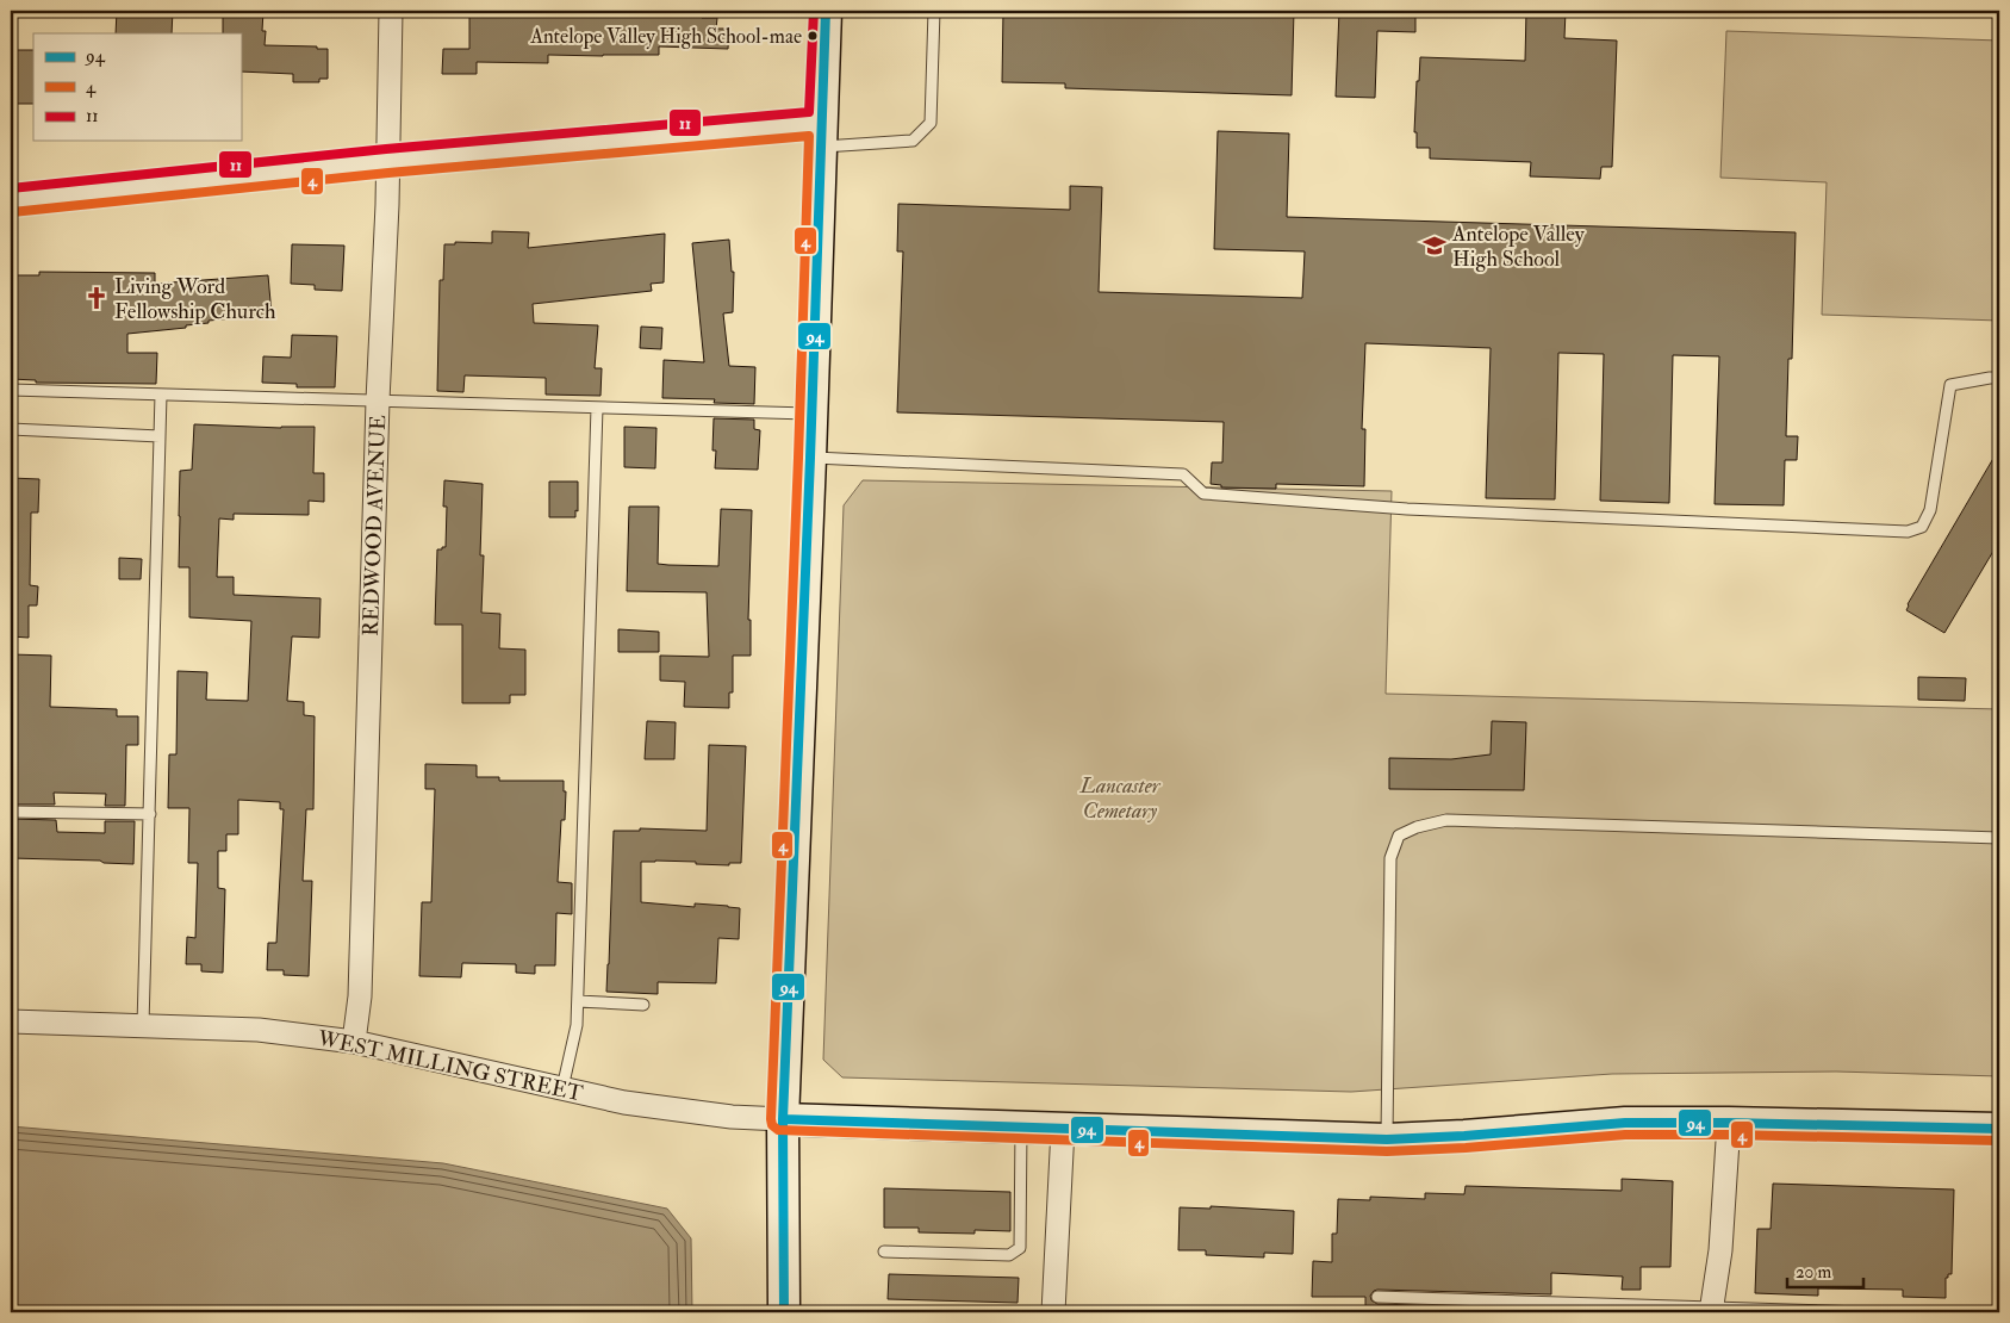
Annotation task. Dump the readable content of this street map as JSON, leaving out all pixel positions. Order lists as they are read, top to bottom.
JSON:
{
  "streets": {
    "street": ["REDWOOD AVENUE", "WEST MILLING STREET"]
  },
  "crossings": [
    ["REDWOOD AVENUE", "WEST MILLING STREET"]
  ],
  "parks": ["Lancaster Cemetary"],
  "places": {
    "other": ["Antelope Valley High School-mae"],
    "school or university": ["Antelope Valley High School"],
    "church": ["Living Word Fellowship Church"]
  },
  "lines": ["transit line 94", "transit line 11", "transit line 4"],
  "legend": ["94", "4", "11"],
  "scale_bar": "20 m"
}
